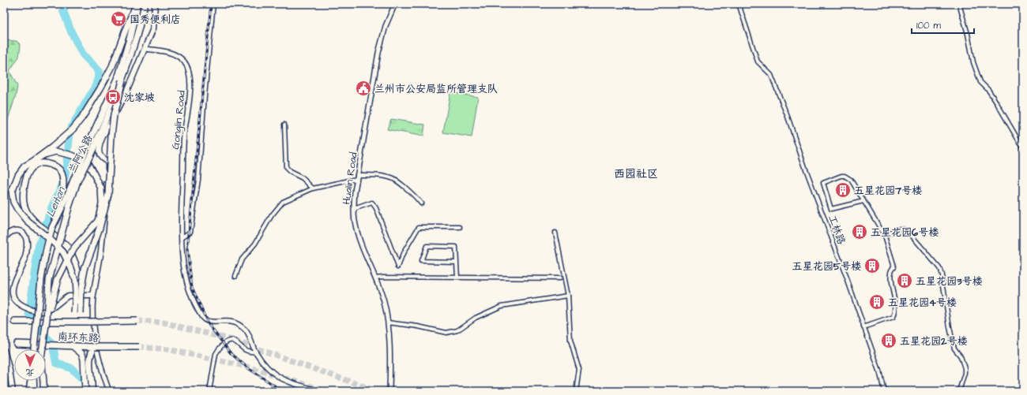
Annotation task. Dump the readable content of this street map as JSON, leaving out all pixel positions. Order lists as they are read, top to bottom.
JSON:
{
  "streets": {
    "highway": ["兰阿公路", "南环东路"],
    "street": ["Gonglin Road", "Hualin Road", "工林路"]
  },
  "districts": ["西园社区"],
  "water": ["Leitan"],
  "places": {
    "supermarket": ["国秀便利店"],
    "public building": ["兰州市公安局监所管理支队"],
    "bus stop": ["沈家坡"],
    "building": [
      "五星花园7号楼",
      "五星花园6号楼",
      "五星花园5号楼",
      "五星花园3号楼",
      "五星花园4号楼",
      "五星花园2号楼"
    ]
  },
  "scale_bar": "100 m",
  "north": "bottom"
}
